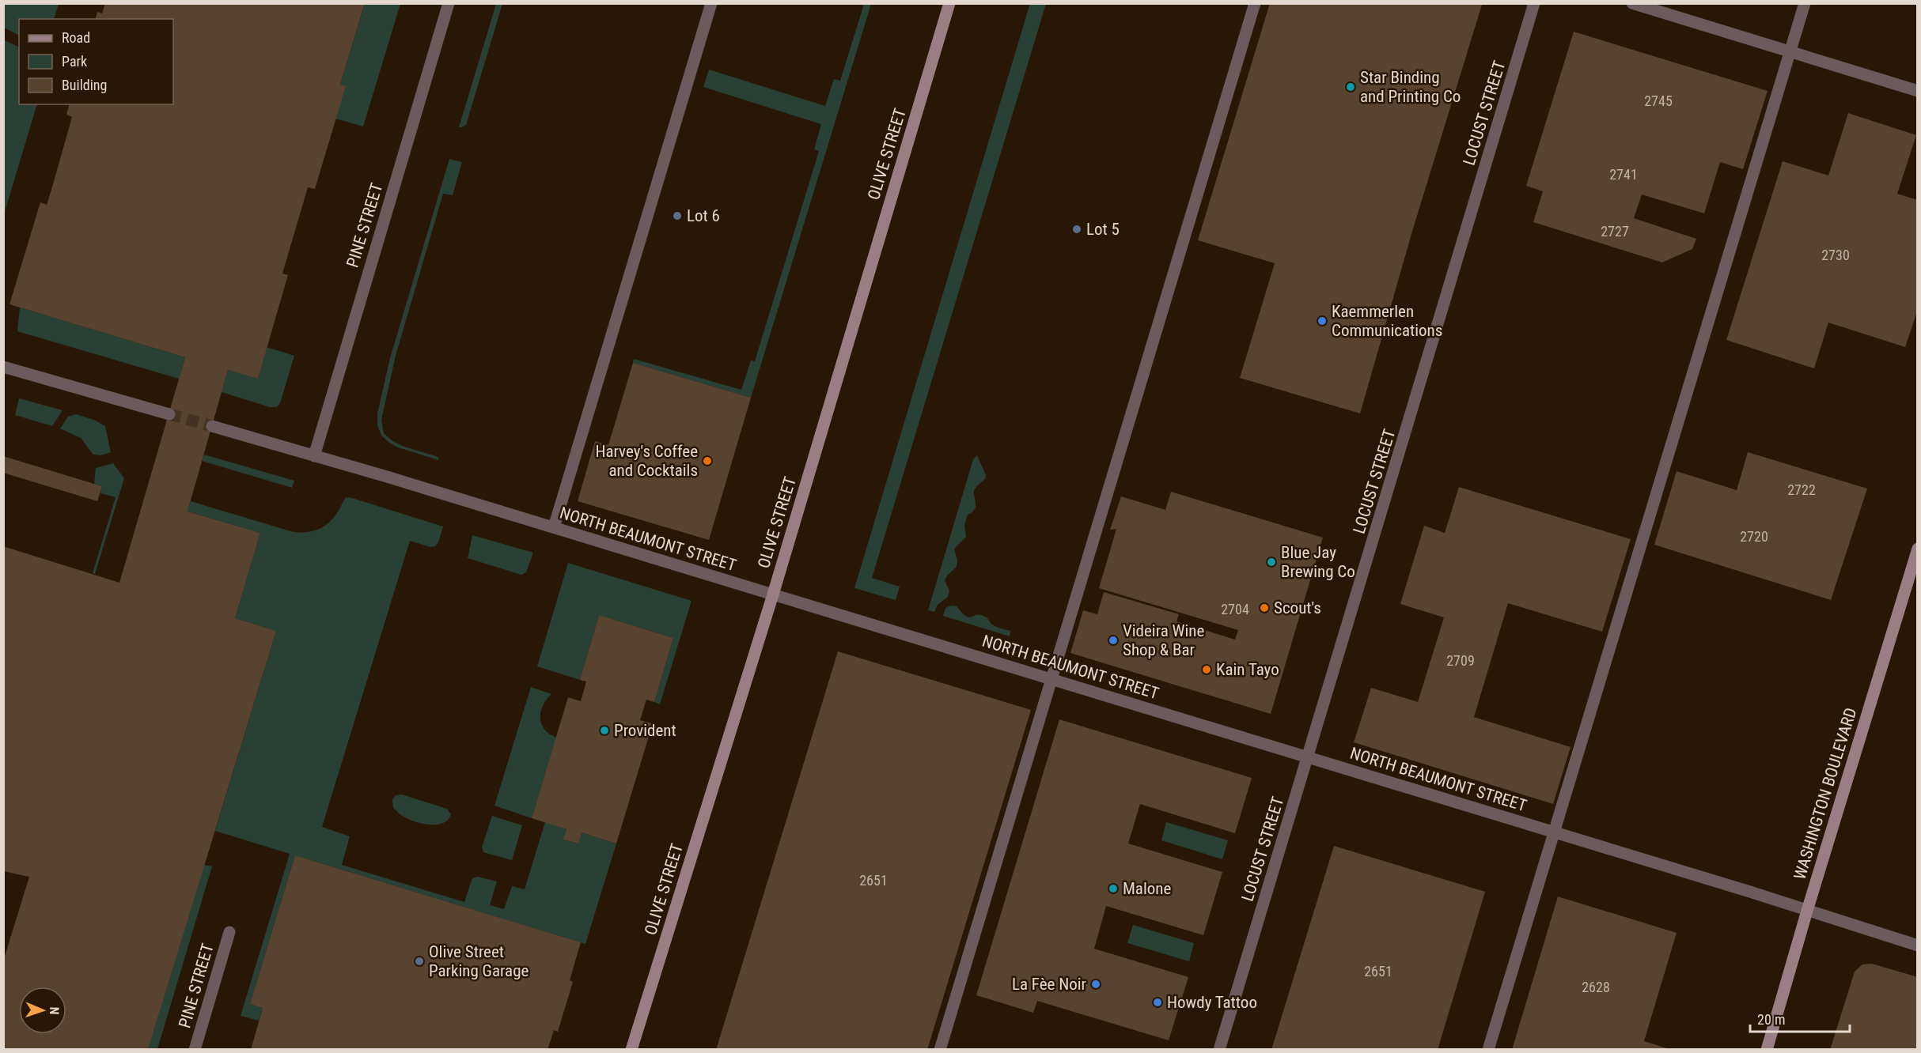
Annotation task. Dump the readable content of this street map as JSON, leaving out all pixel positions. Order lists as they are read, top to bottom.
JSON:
{
  "streets": {
    "main road": ["OLIVE STREET", "WASHINGTON BOULEVARD"],
    "street": ["LOCUST STREET", "PINE STREET", "NORTH BEAUMONT STREET"]
  },
  "crossings": [
    ["LOCUST STREET", "NORTH BEAUMONT STREET"],
    ["OLIVE STREET", "NORTH BEAUMONT STREET"],
    ["PINE STREET", "NORTH BEAUMONT STREET"],
    ["NORTH BEAUMONT STREET", "WASHINGTON BOULEVARD"]
  ],
  "places": [
    "Star Binding and Printing Co",
    "Lot 6",
    "Lot 5",
    "Kaemmerlen Communications",
    "Harvey's Coffee and Cocktails",
    "Blue Jay Brewing Co",
    "Scout's",
    "Videira Wine Shop & Bar",
    "Kain Tayo",
    "Provident",
    "Malone",
    "Olive Street Parking Garage",
    "La Fèe Noir",
    "Howdy Tattoo"
  ],
  "house_numbers": [
    "2745",
    "2741",
    "2727",
    "2730",
    "2722",
    "2720",
    "2704",
    "2709",
    "2651",
    "2651",
    "2628"
  ],
  "legend": ["Road", "Park", "Building"],
  "scale_bar": "20 m",
  "north": "right"
}
